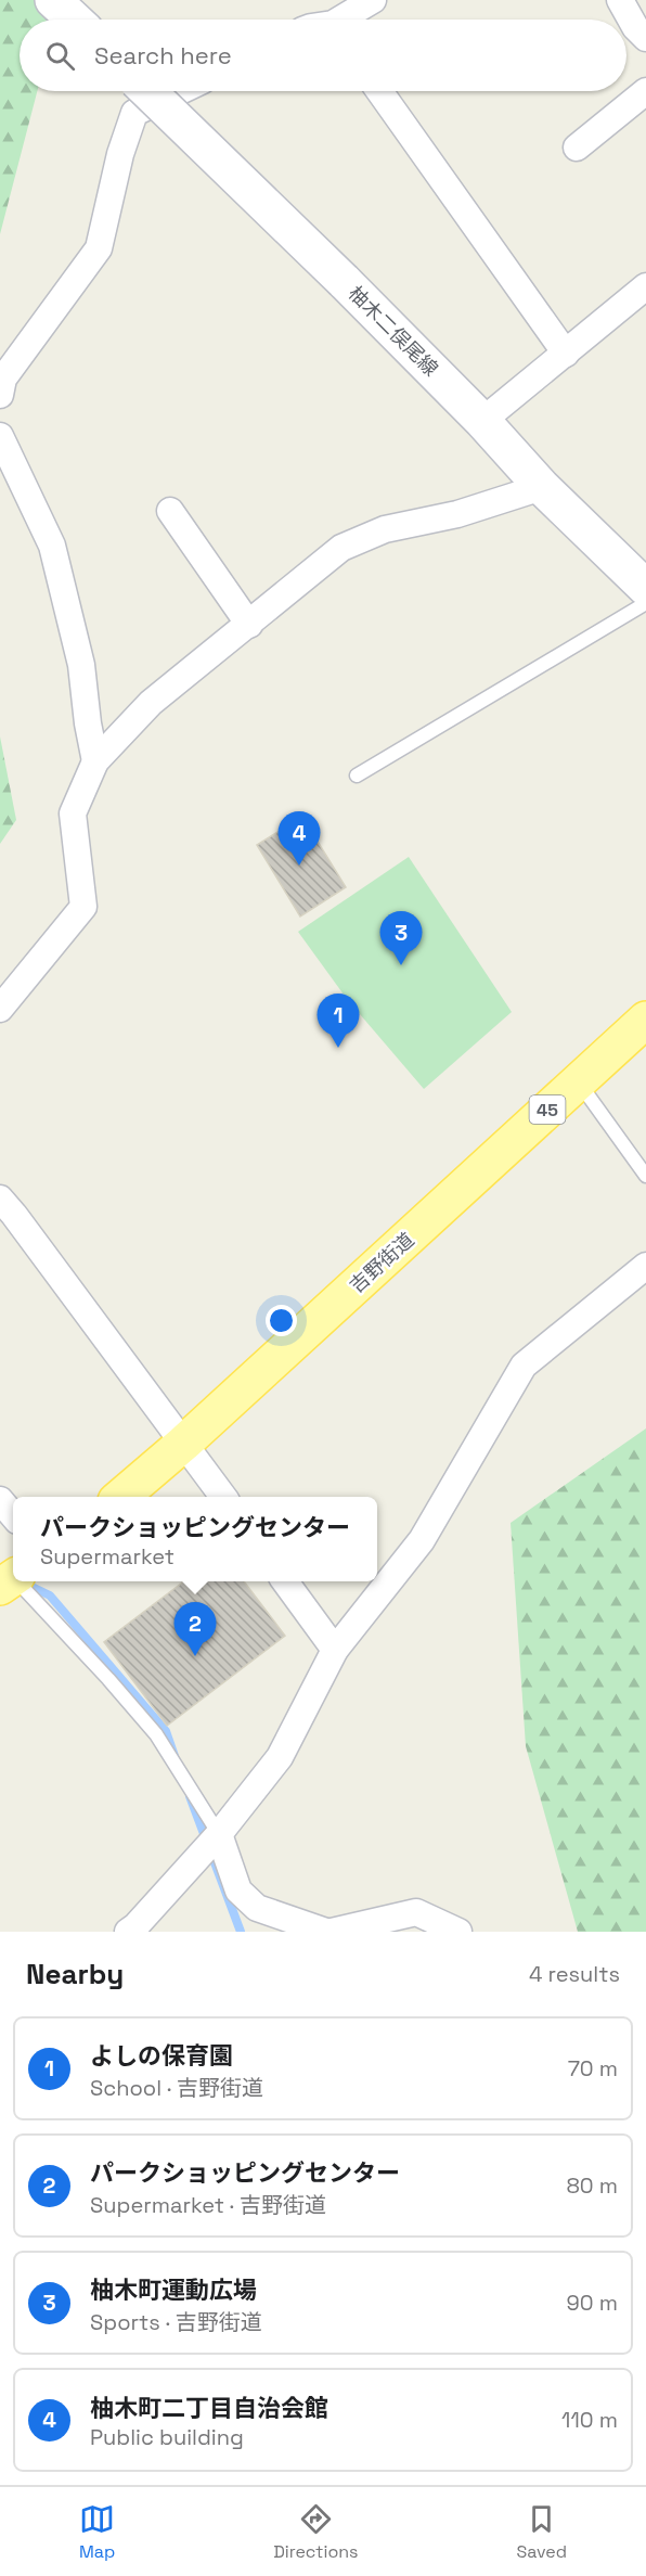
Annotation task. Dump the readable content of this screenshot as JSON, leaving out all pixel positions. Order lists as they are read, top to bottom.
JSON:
{
  "streets": {
    "main road": ["柚木二俣尾線", "45", "吉野街道"]
  },
  "page": {
    "search": "Search here",
    "pins": [
      "4",
      "3",
      "1",
      "2"
    ],
    "popup": ["パークショッピングセンター", "Supermarket"],
    "heading": ["Nearby", "4 results"],
    "list": [
      {
        "mark": "1",
        "name": "よしの保育園",
        "note": "School · 吉野街道",
        "value": "70 m"
      },
      {
        "mark": "2",
        "name": "パークショッピングセンター",
        "note": "Supermarket · 吉野街道",
        "value": "80 m"
      },
      {
        "mark": "3",
        "name": "柚木町運動広場",
        "note": "Sports · 吉野街道",
        "value": "90 m"
      },
      {
        "mark": "4",
        "name": "柚木町二丁目自治会館",
        "note": "Public building",
        "value": "110 m"
      }
    ],
    "nav": ["Map", "Directions", "Saved"]
  }
}
